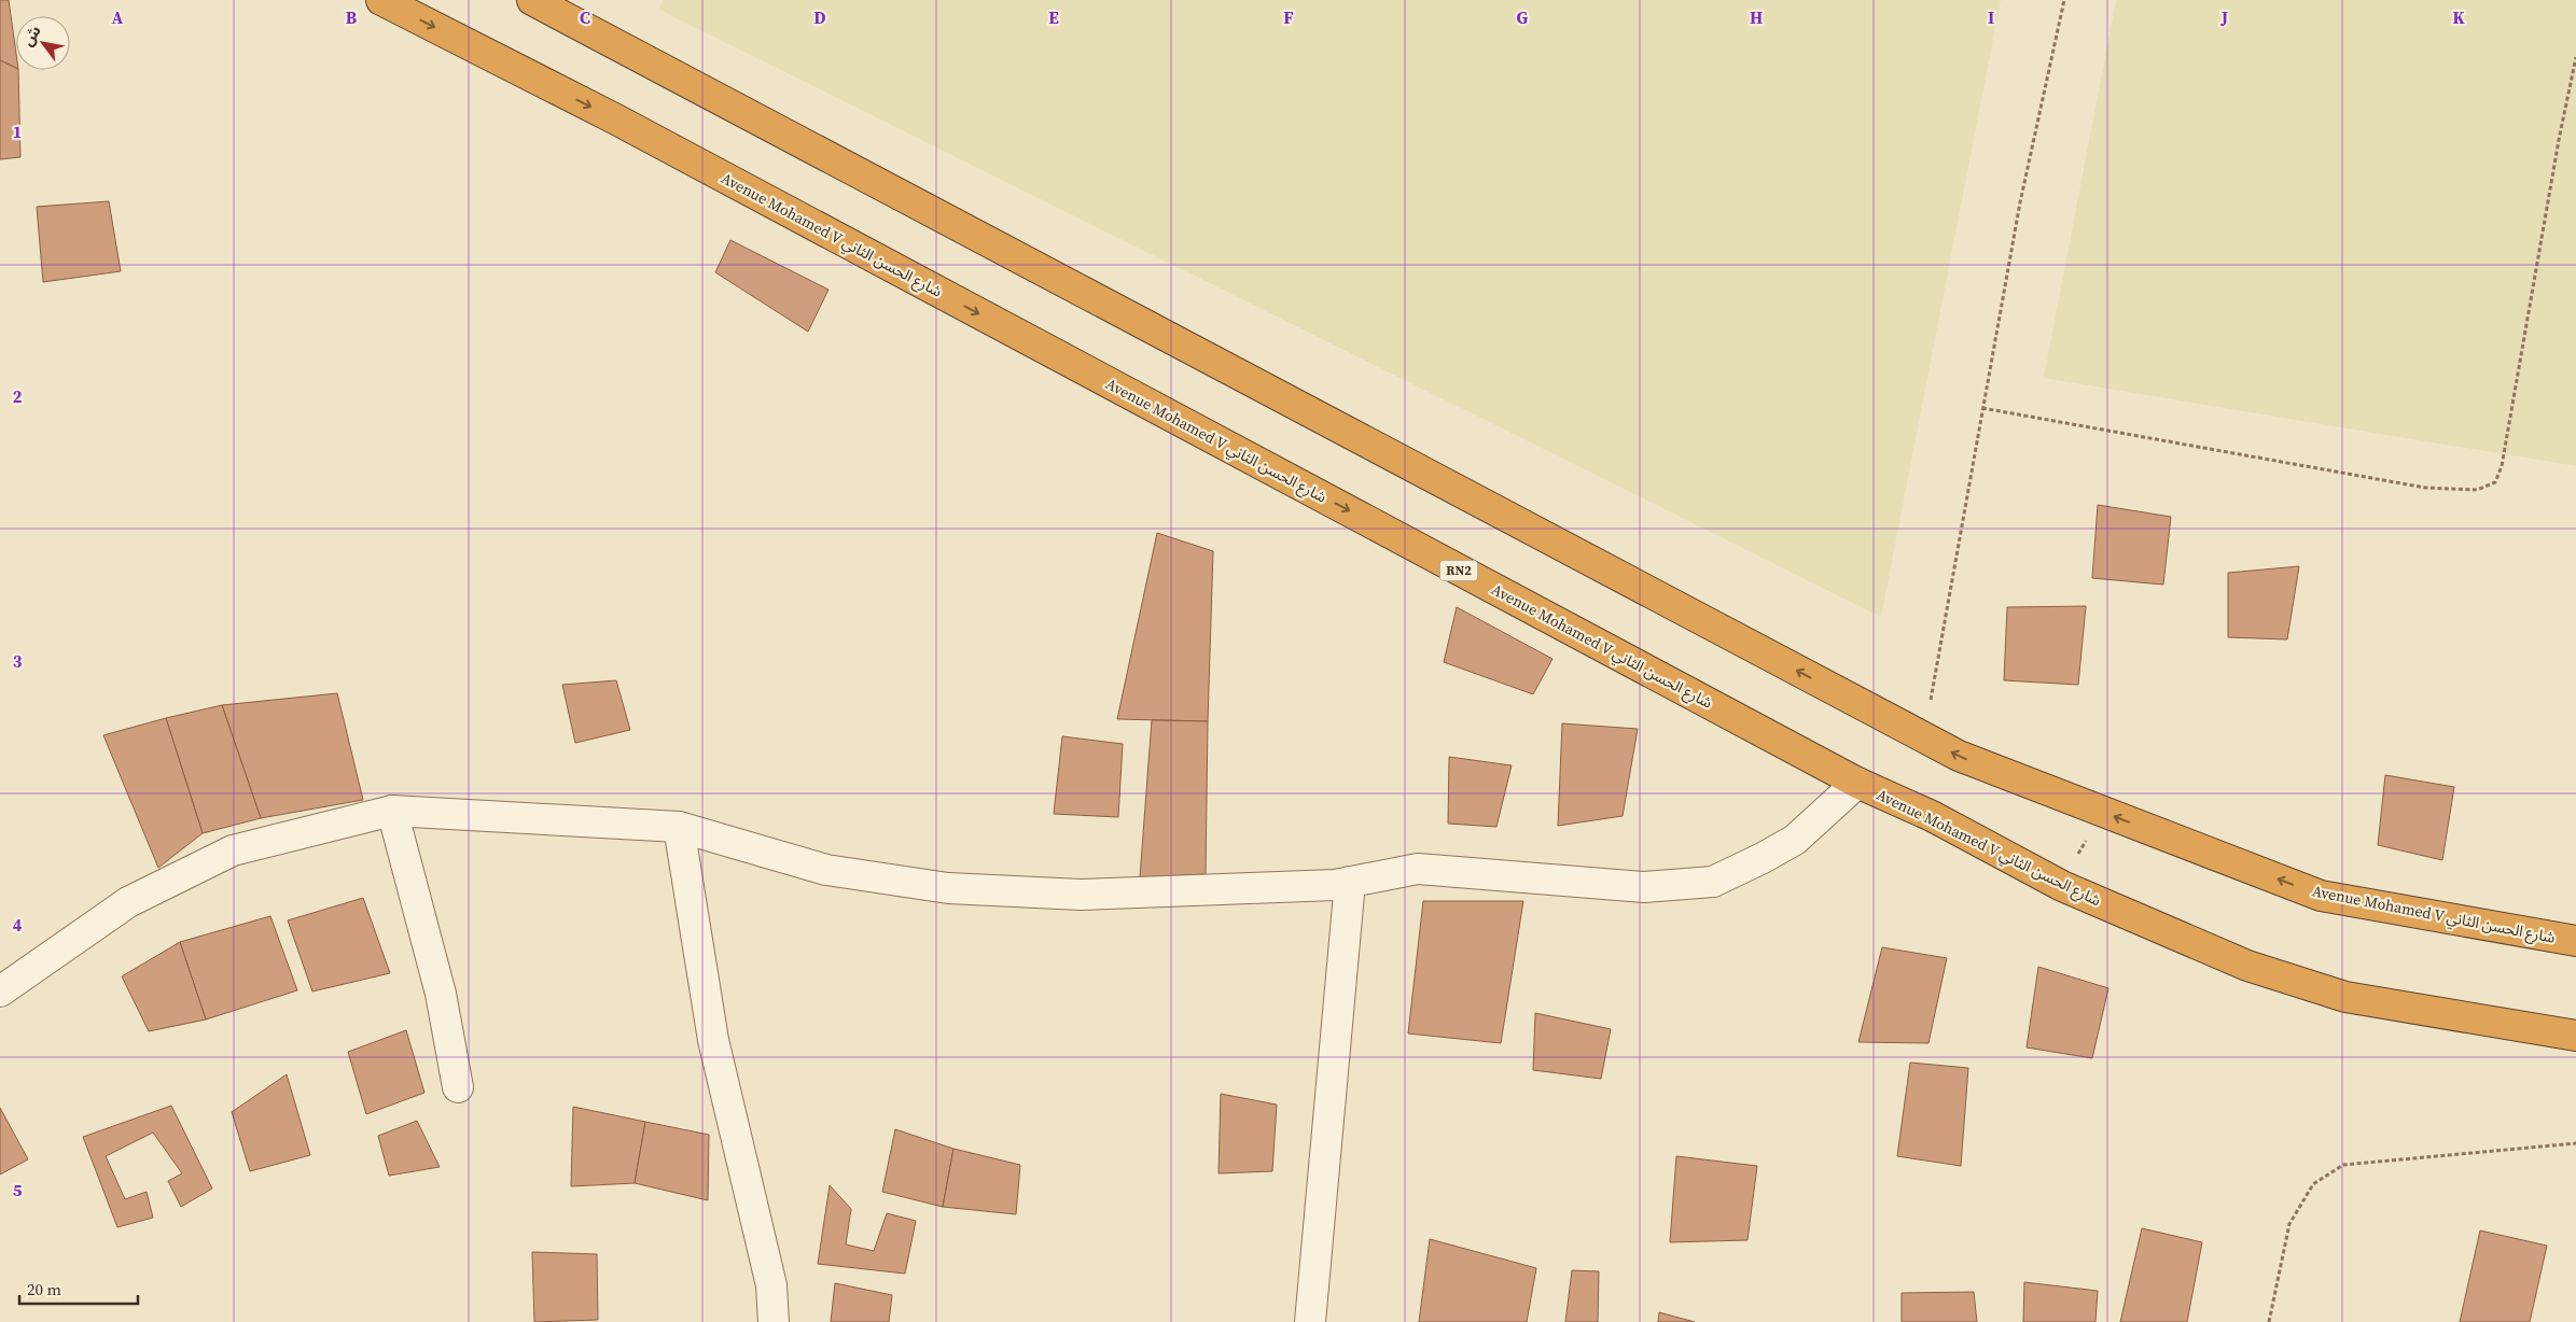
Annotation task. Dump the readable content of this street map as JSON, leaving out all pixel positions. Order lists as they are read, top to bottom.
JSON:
{
  "streets": {
    "highway": ["Avenue Mohamed V شارع الحسن الثاني", "RN2"]
  },
  "scale_bar": "20 m",
  "north": "top left",
  "grid": {
    "columns": [
      "A",
      "B",
      "C",
      "D",
      "E",
      "F",
      "G",
      "H",
      "I",
      "J",
      "K"
    ],
    "rows": [
      "1",
      "2",
      "3",
      "4",
      "5"
    ]
  }
}
